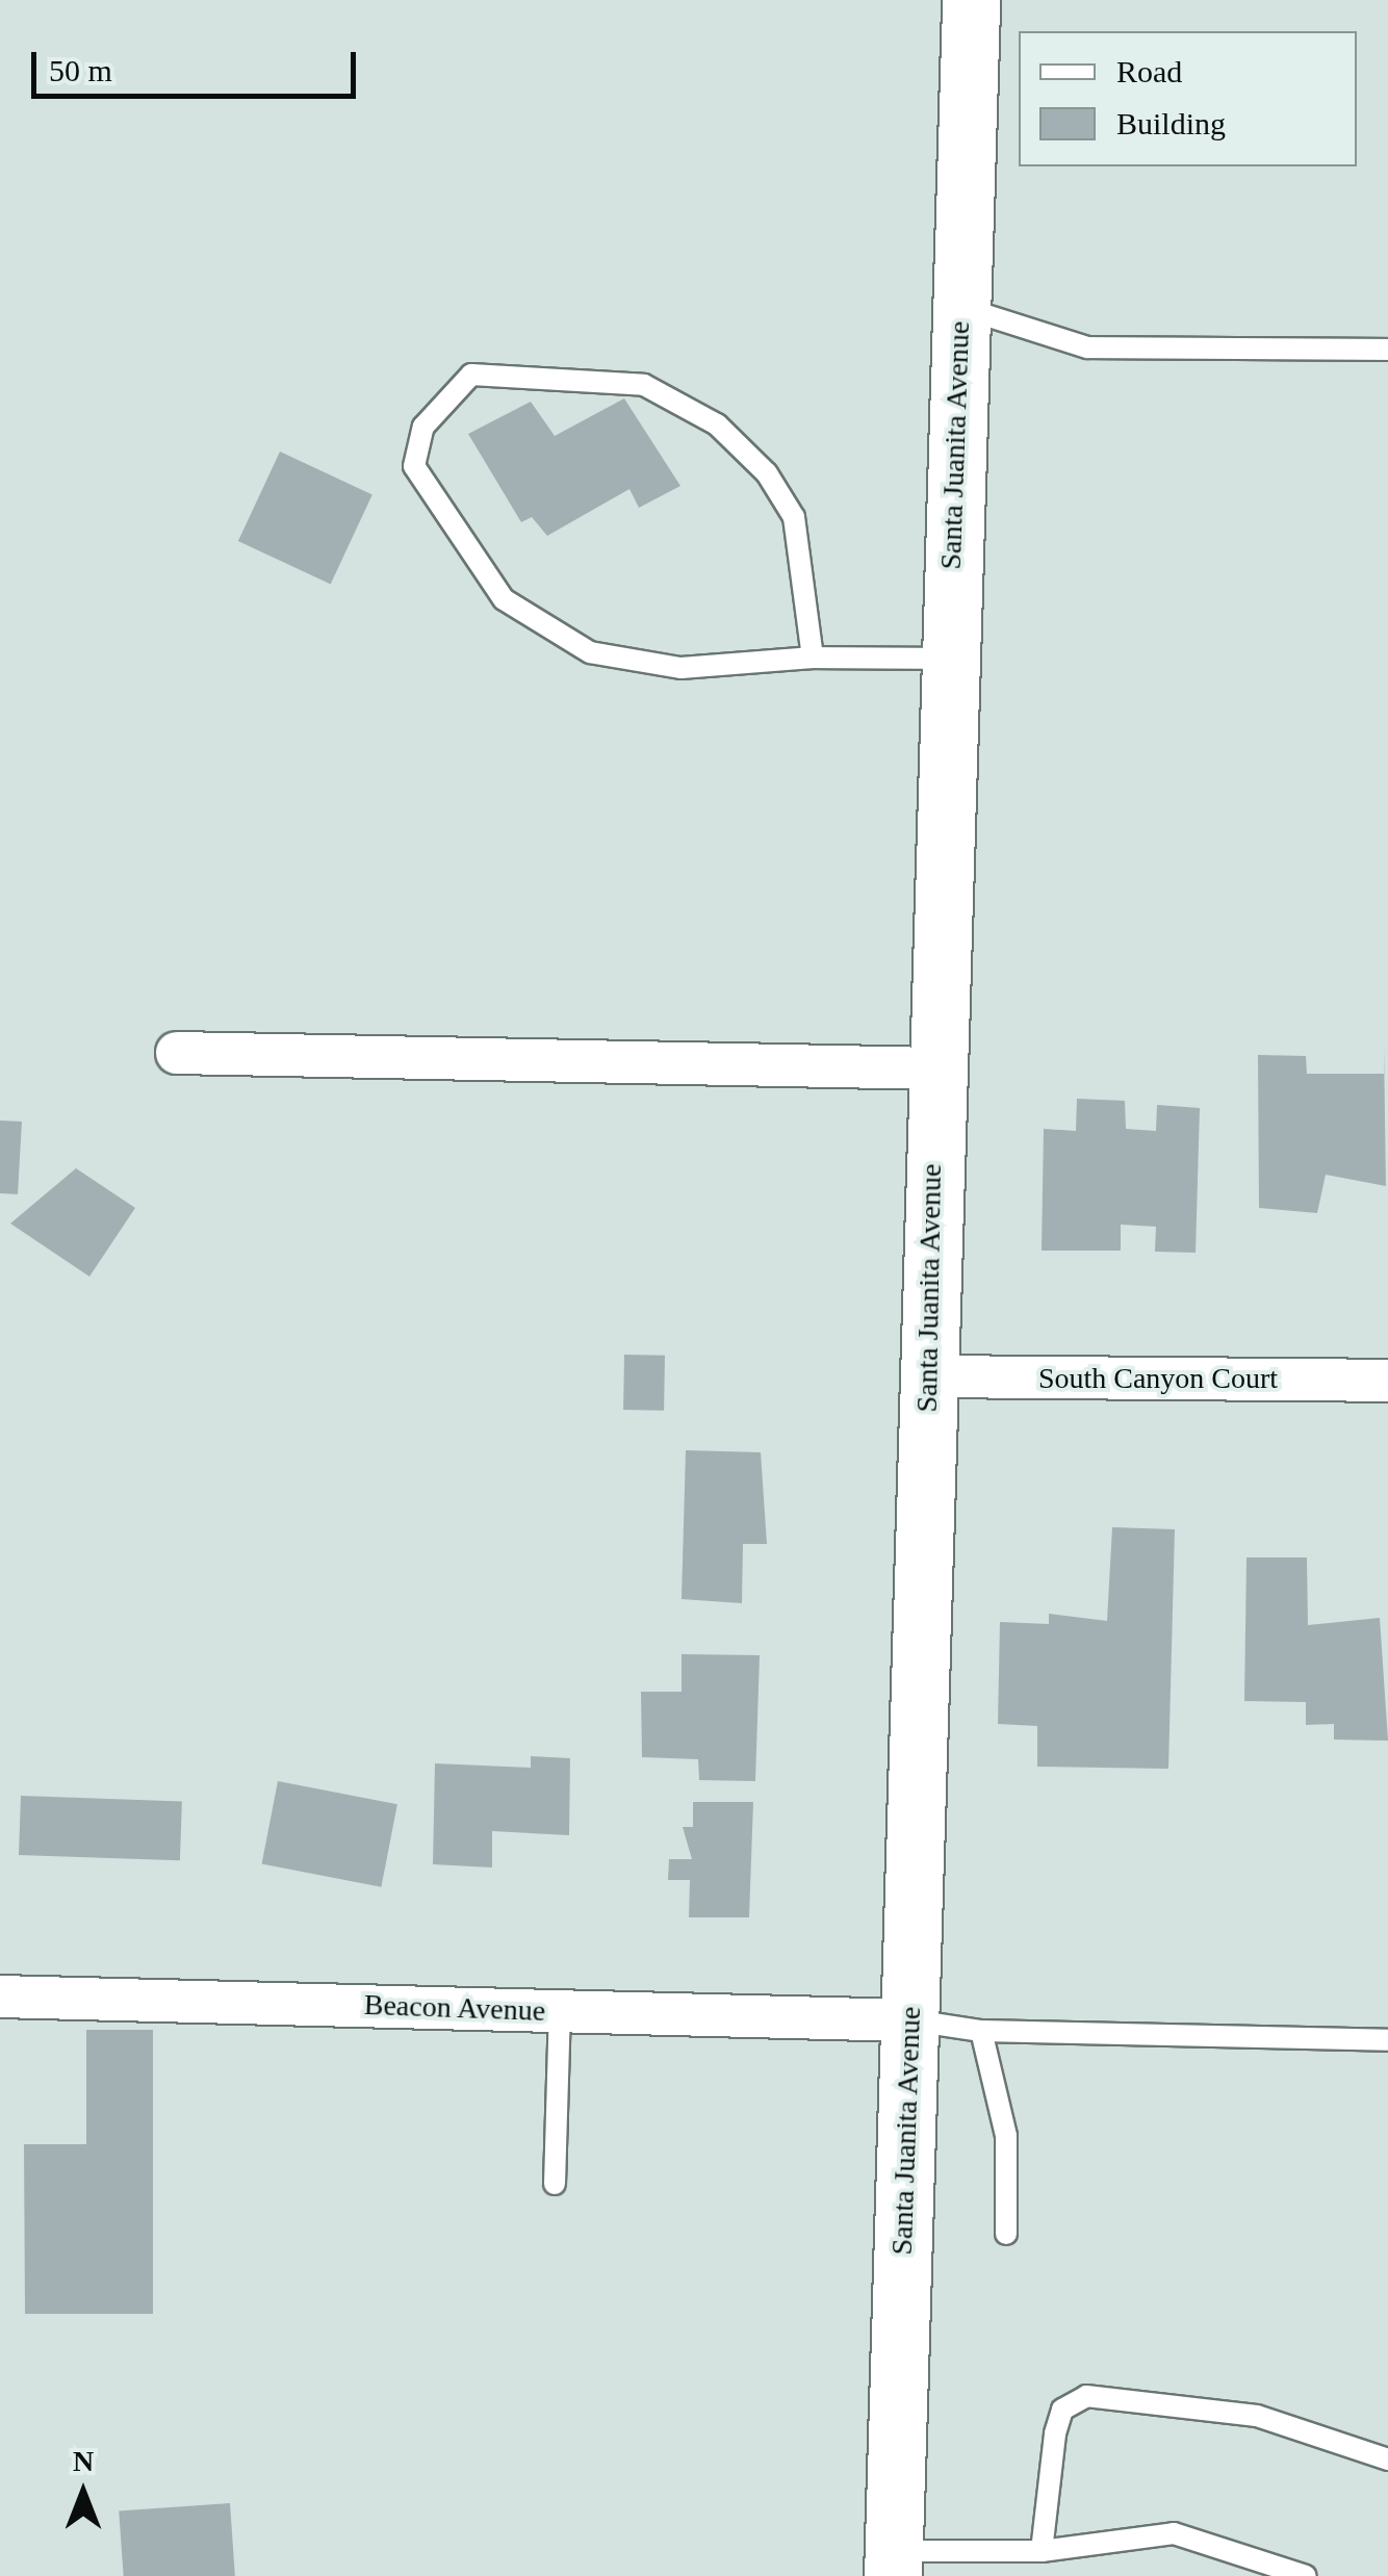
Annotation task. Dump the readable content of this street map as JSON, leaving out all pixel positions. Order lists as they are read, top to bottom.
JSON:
{
  "streets": {
    "street": ["Santa Juanita Avenue", "South Canyon Court", "Beacon Avenue"]
  },
  "crossings": [
    ["Santa Juanita Avenue", "South Canyon Court"],
    ["Santa Juanita Avenue", "Beacon Avenue"]
  ],
  "legend": ["Road", "Building"],
  "scale_bar": "50 m",
  "north": "top"
}
